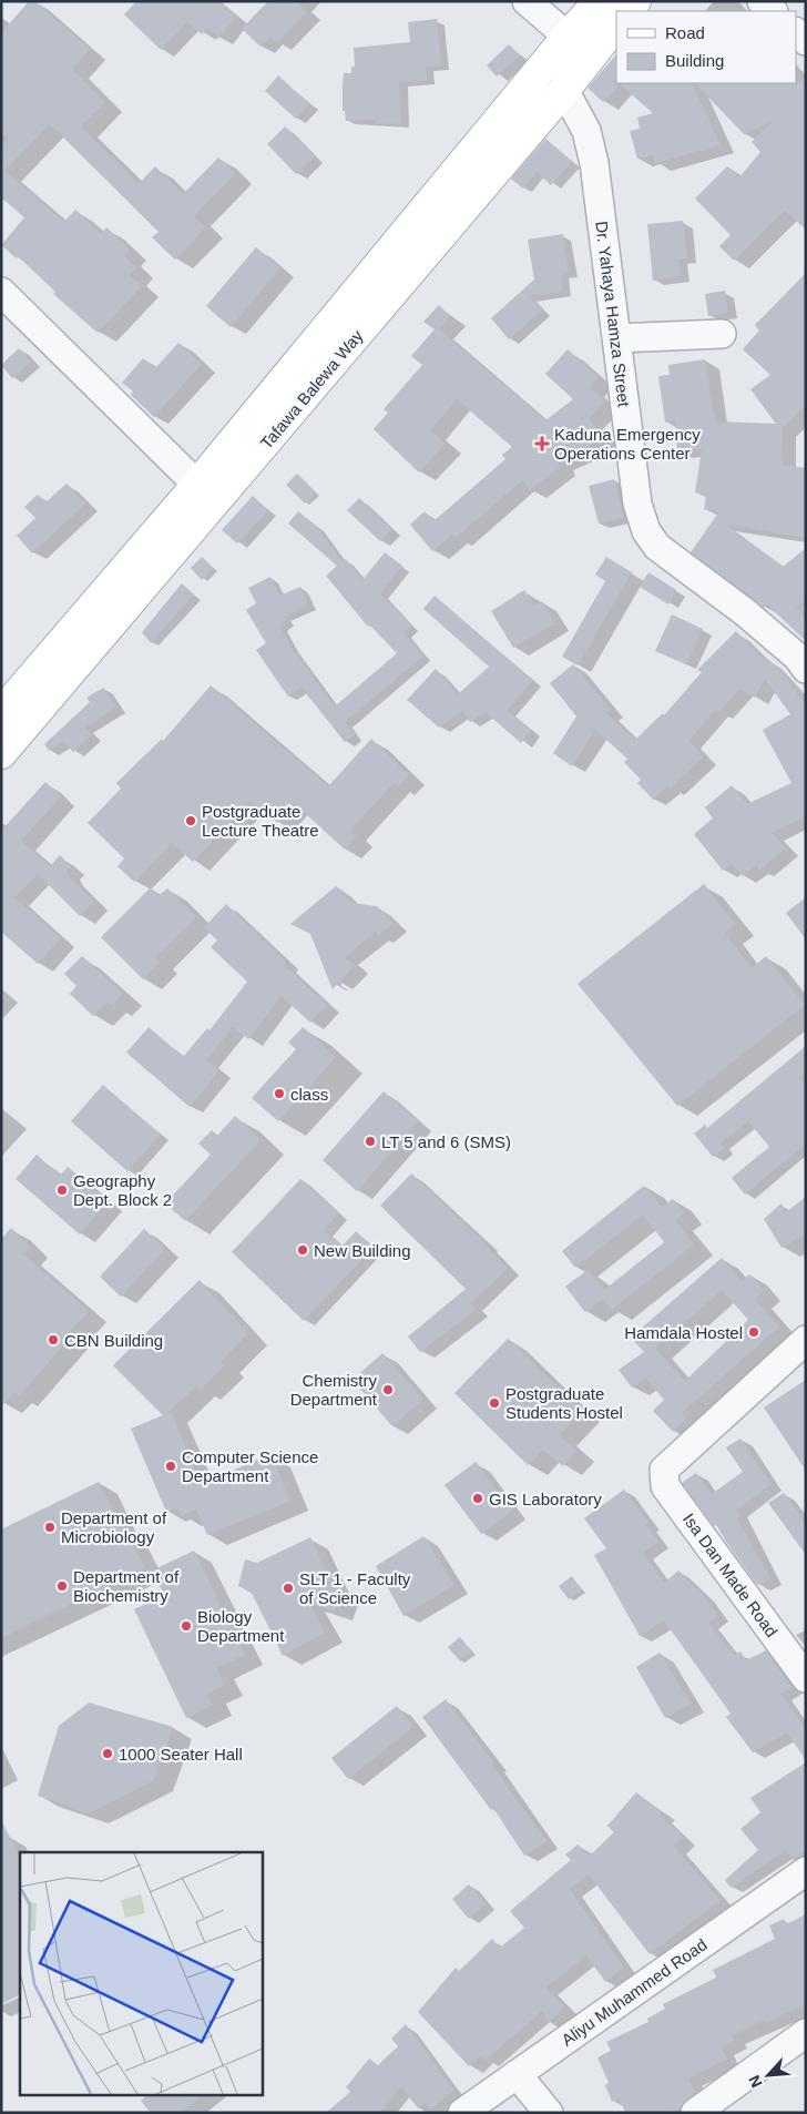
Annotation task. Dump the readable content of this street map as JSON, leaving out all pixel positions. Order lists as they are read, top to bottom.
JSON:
{
  "streets": {
    "main road": ["Tafawa Balewa Way"],
    "street": ["Dr. Yahaya Hamza Street", "Isa Dan Made Road", "Aliyu Muhammed Road"]
  },
  "crossings": [
    ["Dr. Yahaya Hamza Street", "Tafawa Balewa Way"]
  ],
  "places": {
    "health": ["Kaduna Emergency Operations Center"],
    "other": [
      "Postgraduate Lecture Theatre",
      "class",
      "LT 5 and 6 (SMS)",
      "Geography Dept. Block 2",
      "New Building",
      "Hamdala Hostel",
      "CBN Building",
      "Chemistry Department",
      "Postgraduate Students Hostel",
      "Computer Science Department",
      "GIS Laboratory",
      "Department of Microbiology",
      "Department of Biochemistry",
      "SLT 1 - Faculty of Science",
      "Biology Department",
      "1000 Seater Hall"
    ]
  },
  "legend": ["Road", "Building"],
  "north": "bottom left"
}
